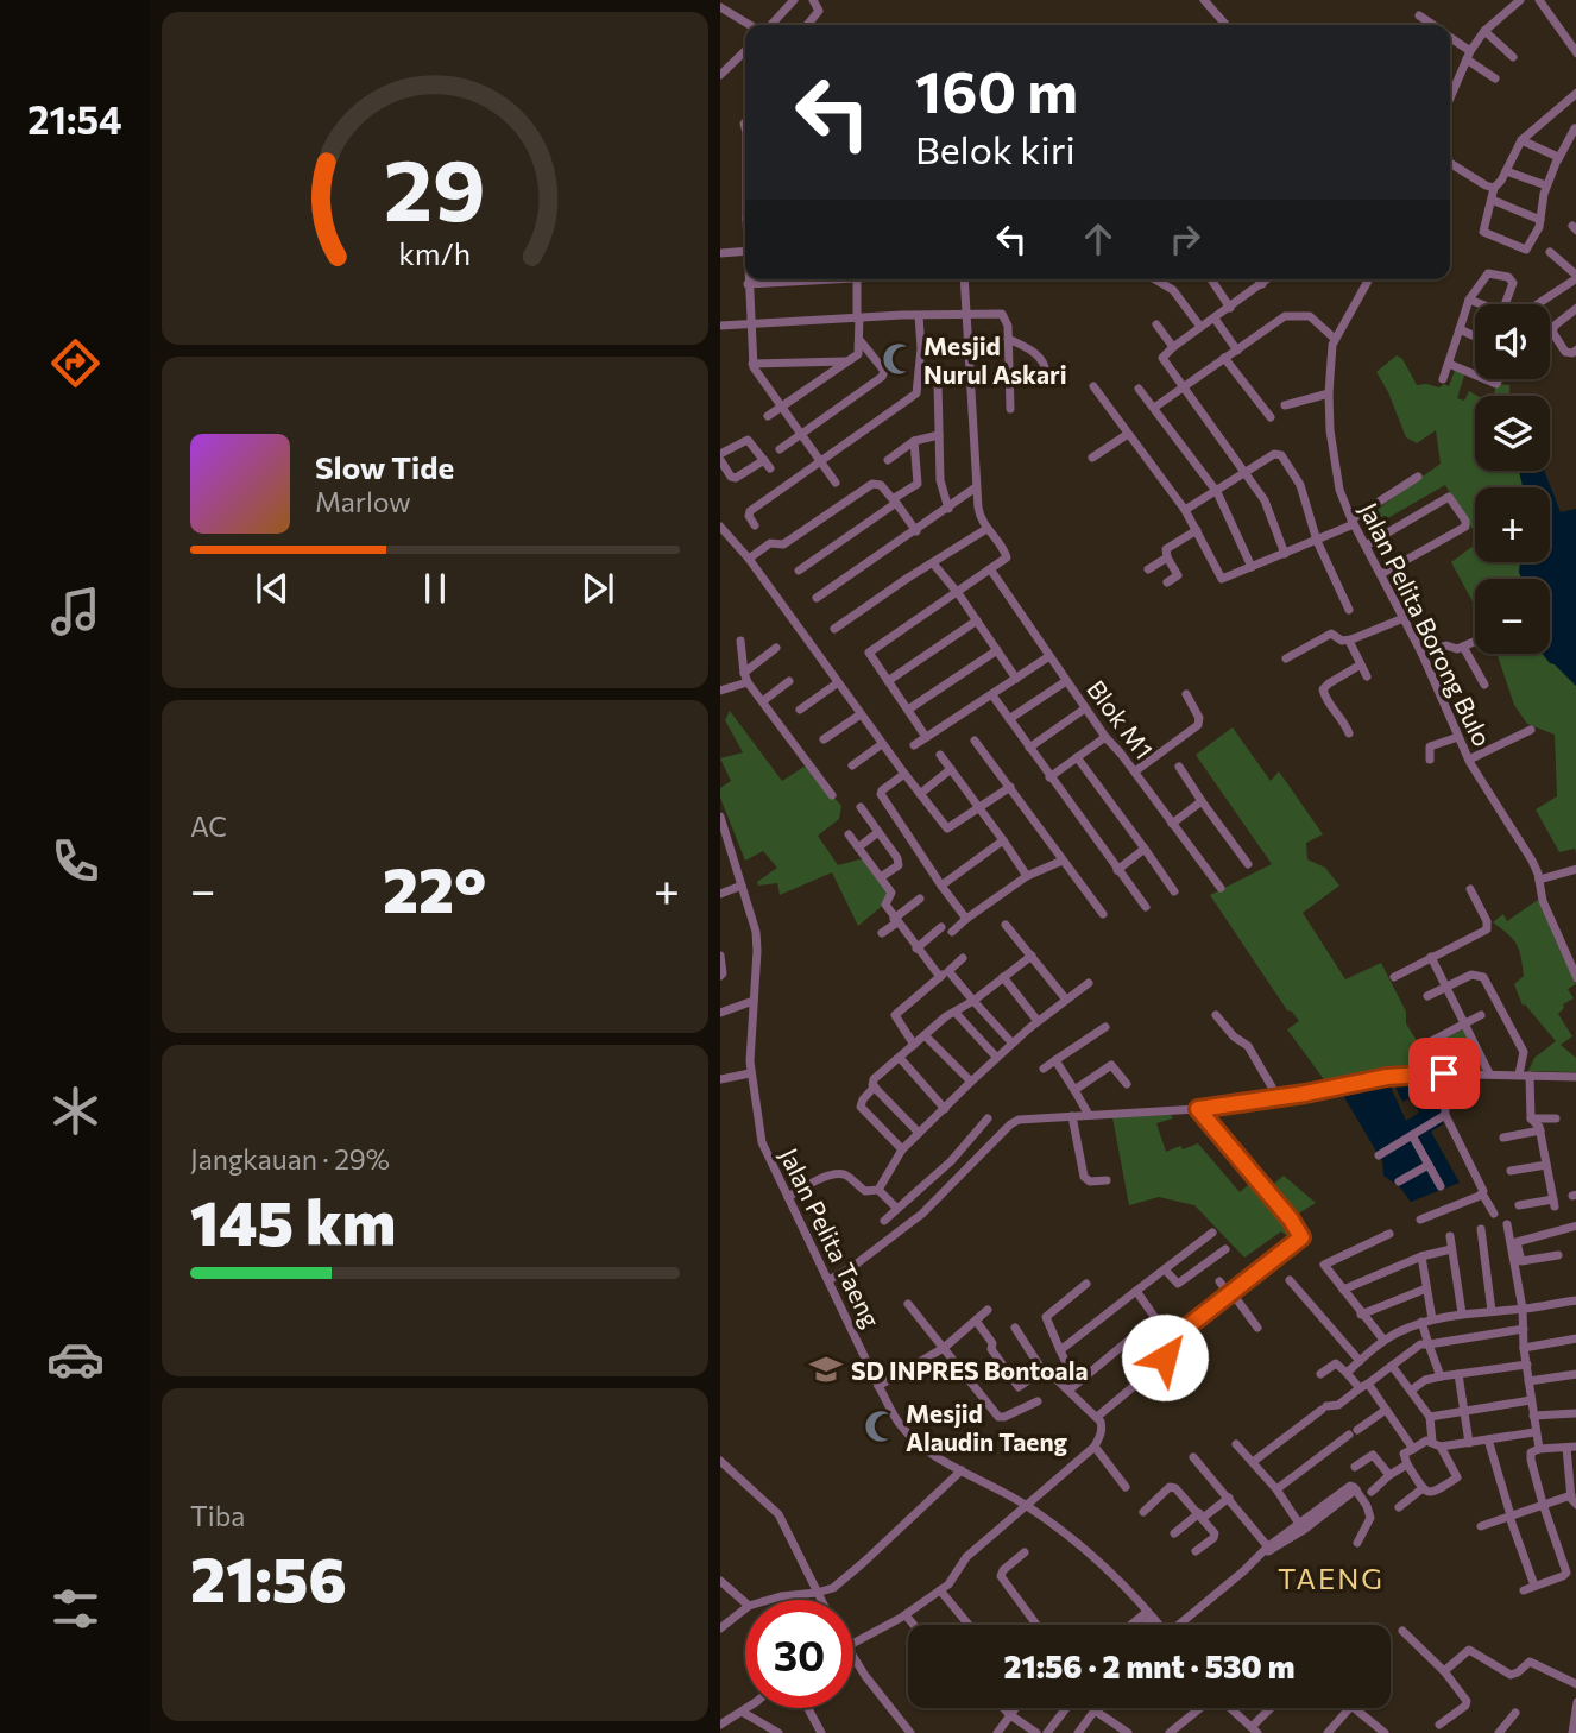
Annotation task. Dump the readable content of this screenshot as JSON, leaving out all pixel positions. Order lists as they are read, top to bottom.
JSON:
{
  "streets": {
    "street": ["Jalan Pelita Borong Bulo", "Blok M1", "Jalan Pelita Taeng"]
  },
  "districts": ["TAENG"],
  "places": {
    "mosque": ["Mesjid Nurul Askari", "Mesjid Alaudin Taeng"],
    "school or university": ["SD INPRES Bontoala"]
  },
  "page": {
    "tabs": "21:54",
    "turn": ["160 m", "Belok kiri"],
    "map_buttons": ["+", "−"],
    "song": ["Slow Tide", "Marlow"],
    "tile": [
      "AC",
      ["Jangkauan · 29%", "145 km"],
      ["Tiba", "21:56"]
    ],
    "heat": ["−", "22°", "+"],
    "limit": "30",
    "trip": "21:56 · 2 mnt · 530 m",
    "gauge": ["29", "km/h"]
  }
}
